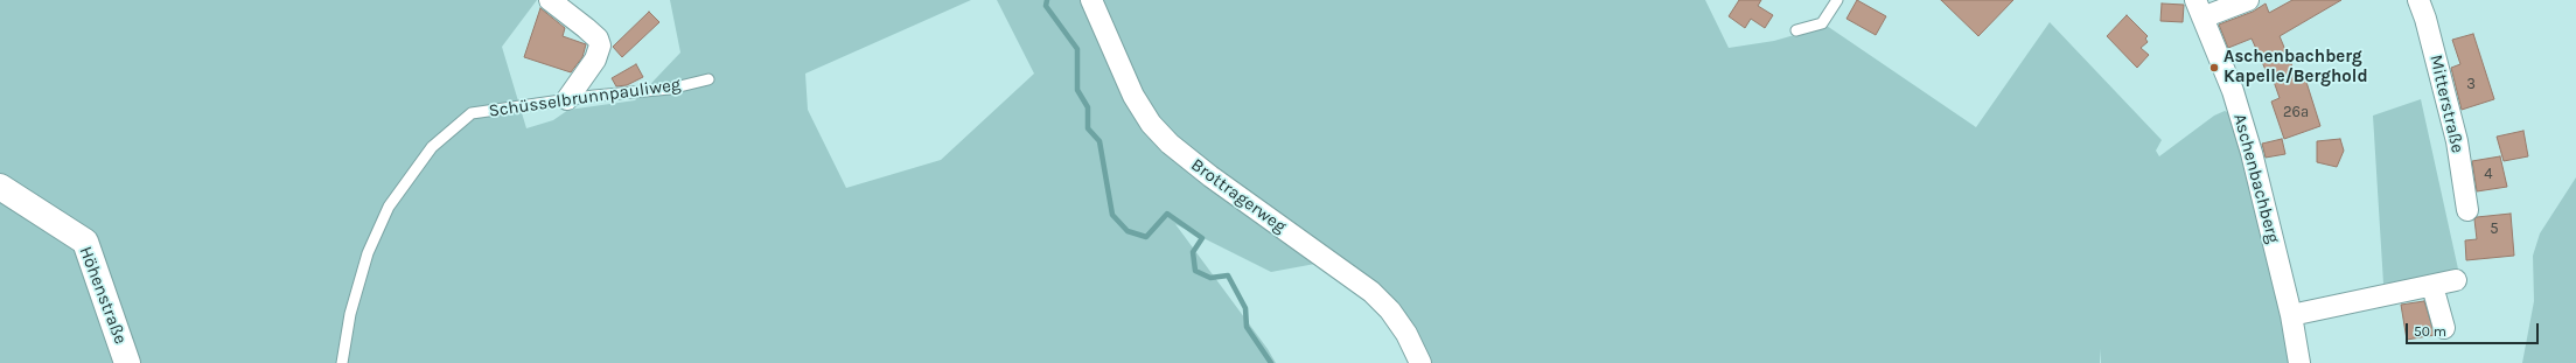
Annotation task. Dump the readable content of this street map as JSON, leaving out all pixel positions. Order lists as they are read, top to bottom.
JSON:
{
  "streets": {
    "street": [
      "Mitterstraße",
      "Aschenbachberg",
      "Brottragerweg",
      "Höhenstraße"
    ],
    "lane": ["Schüsselbrunnpauliweg"]
  },
  "places": ["Aschenbachberg Kapelle/Berghold"],
  "house_numbers": [
    "3",
    "26a",
    "4",
    "5"
  ],
  "scale_bar": "50 m"
}
